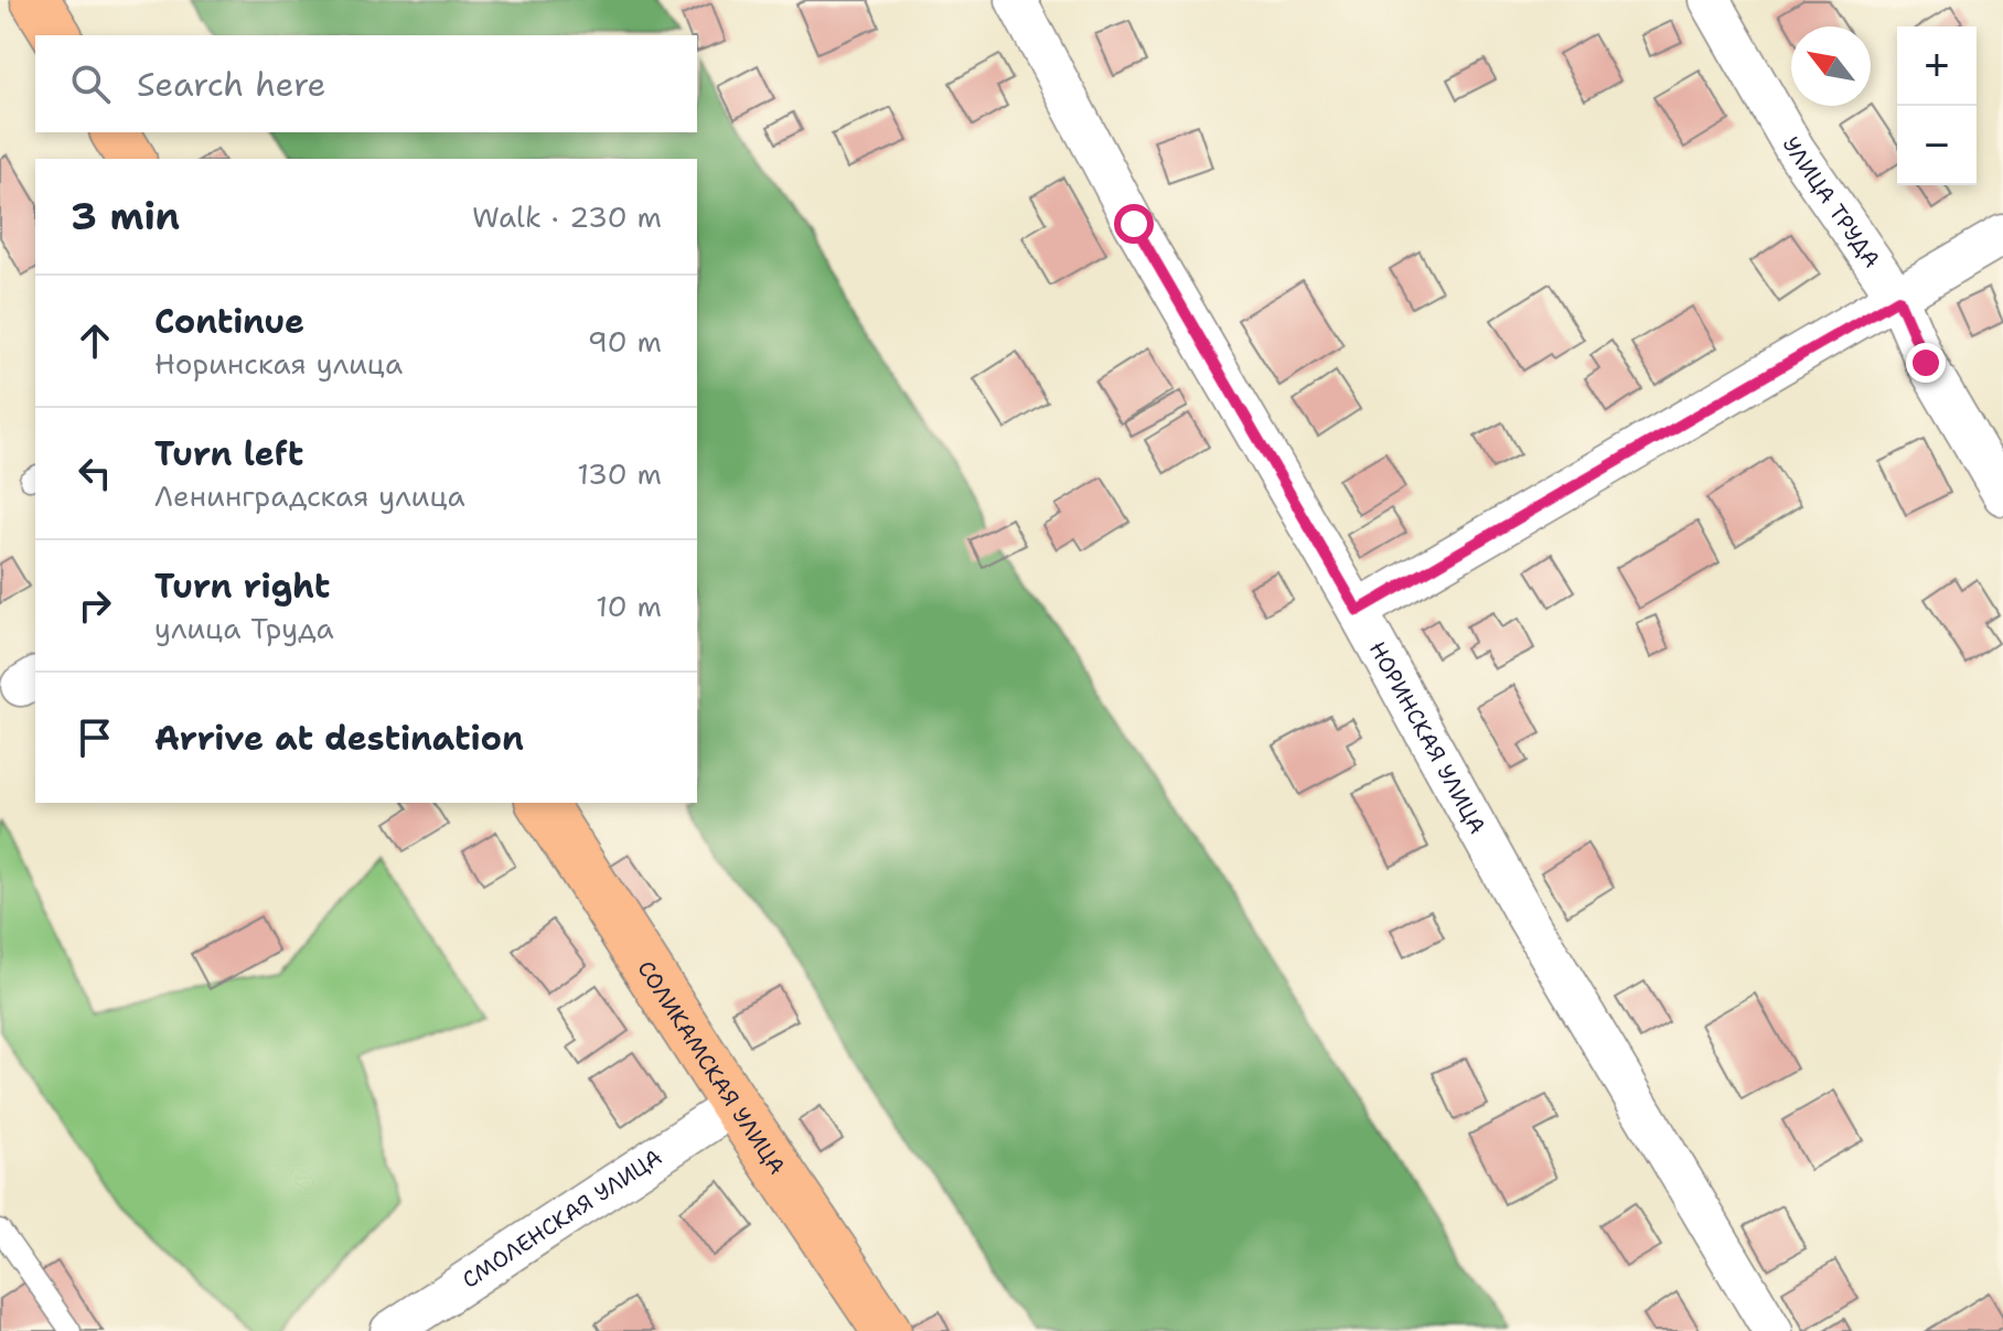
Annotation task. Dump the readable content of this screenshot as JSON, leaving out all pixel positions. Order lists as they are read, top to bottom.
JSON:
{
  "streets": {
    "main road": ["СОЛИКАМСКАЯ УЛИЦА"],
    "street": ["УЛИЦА ТРУДА", "НОРИНСКАЯ УЛИЦА", "СМОЛЕНСКАЯ УЛИЦА"]
  },
  "crossings": [
    ["СОЛИКАМСКАЯ УЛИЦА", "СМОЛЕНСКАЯ УЛИЦА"]
  ],
  "north": "top left",
  "page": {
    "map_buttons": ["+", "−"],
    "search": "Search here",
    "heading": ["3 min", "Walk · 230 m"],
    "list": [
      ["Continue", "Норинская улица", "90 m"],
      ["Turn left", "Ленинградская улица", "130 m"],
      ["Turn right", "улица Труда", "10 m"],
      "Arrive at destination"
    ]
  }
}
